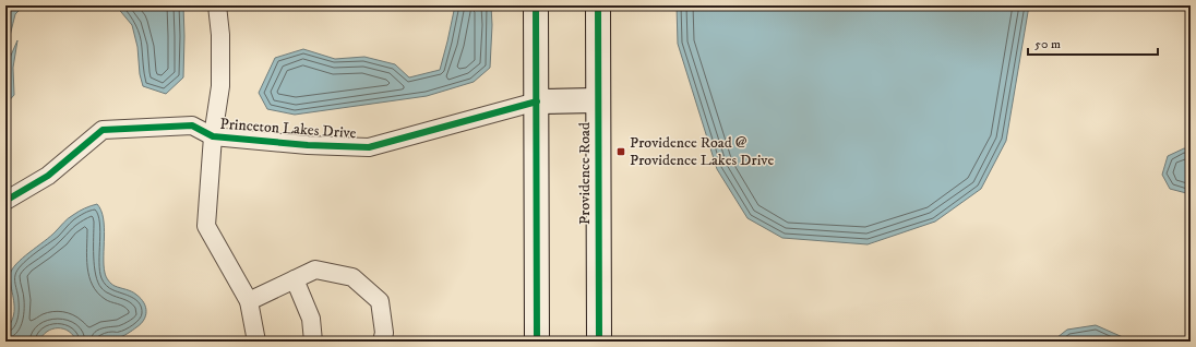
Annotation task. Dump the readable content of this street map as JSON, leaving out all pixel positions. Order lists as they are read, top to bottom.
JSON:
{
  "streets": {
    "main road": ["Providence Road"],
    "street": ["Princeton Lakes Drive"]
  },
  "places": {
    "transit": ["Providence Road @ Providence Lakes Drive"]
  },
  "scale_bar": "50 m"
}
